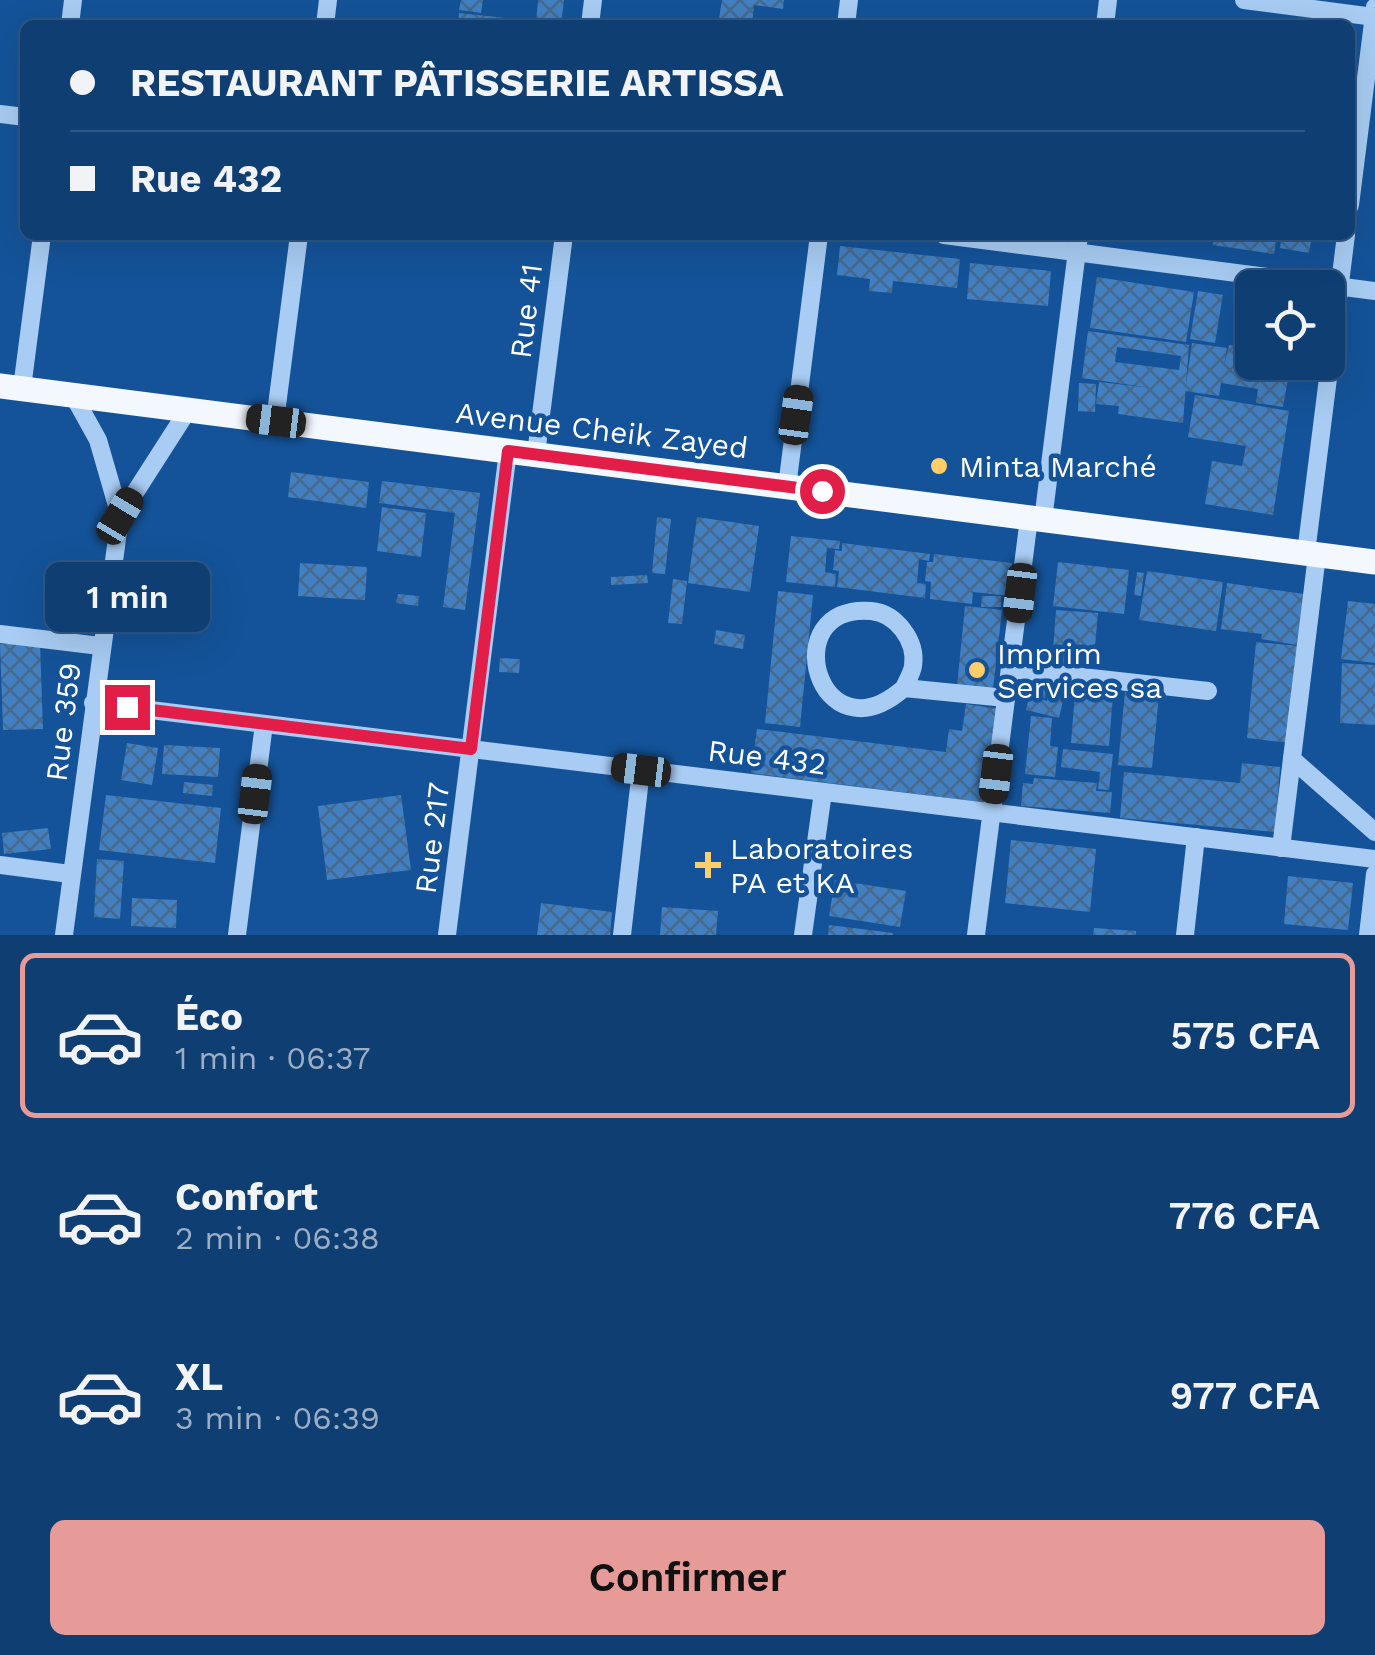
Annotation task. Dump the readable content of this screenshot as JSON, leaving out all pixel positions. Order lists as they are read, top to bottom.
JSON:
{
  "streets": {
    "main road": ["Avenue Cheik Zayed"],
    "street": [
      "Rue 41",
      "Rue 359",
      "Rue 432",
      "Rue 217"
    ]
  },
  "crossings": [
    ["Rue 41", "Avenue Cheik Zayed"],
    ["Avenue Cheik Zayed", "Rue 217"],
    ["Rue 359", "Rue 432"],
    ["Rue 432", "Rue 217"]
  ],
  "places": {
    "other": ["Minta Marché", "Imprim Services sa"],
    "health": ["Laboratoires PA et KA"]
  },
  "page": {
    "banner": ["RESTAURANT PÂTISSERIE ARTISSA", "Rue 432"],
    "bubble": "1 min",
    "list": [
      {
        "name": "Éco",
        "note": "1 min · 06:37",
        "value": "575 CFA"
      },
      {
        "name": "Confort",
        "note": "2 min · 06:38",
        "value": "776 CFA"
      },
      {
        "name": "XL",
        "note": "3 min · 06:39",
        "value": "977 CFA"
      }
    ],
    "buttons": "Confirmer"
  }
}
